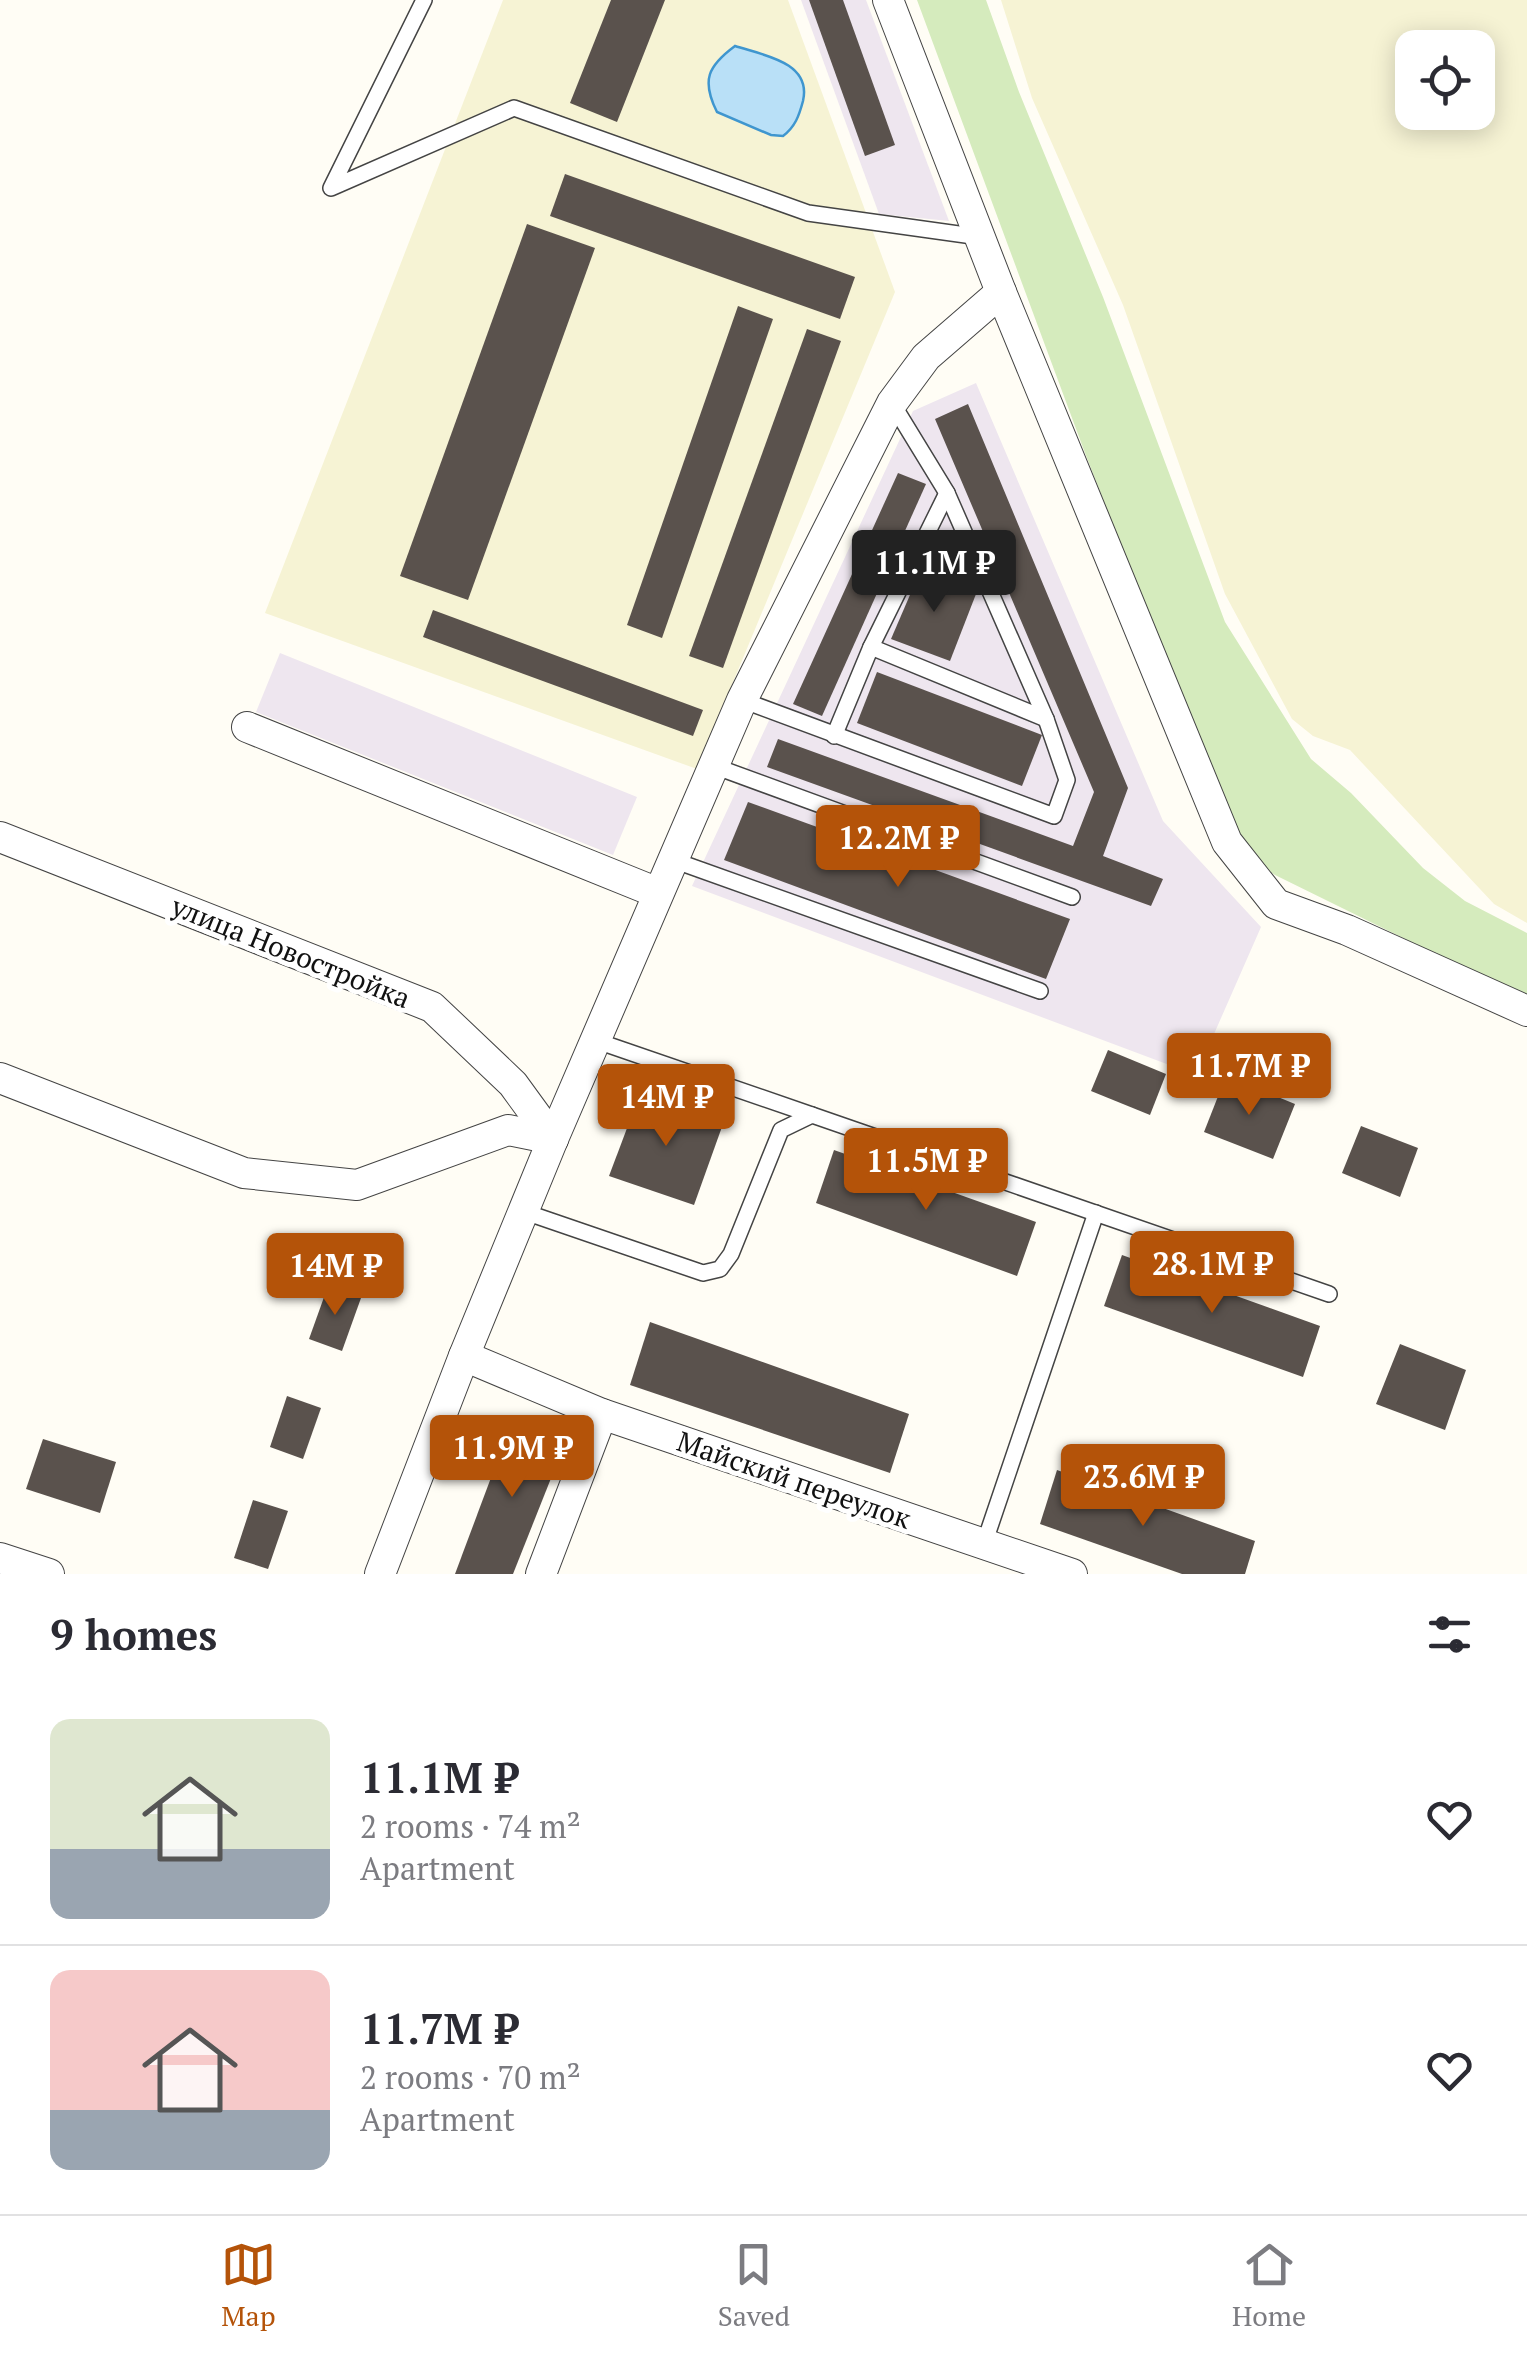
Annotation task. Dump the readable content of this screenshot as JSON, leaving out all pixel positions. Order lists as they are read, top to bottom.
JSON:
{
  "streets": {
    "street": ["улица Новостройка", "Майский переулок"]
  },
  "page": {
    "price": [
      "11.1M ₽",
      "12.2M ₽",
      "11.7M ₽",
      "14M ₽",
      "11.5M ₽",
      "28.1M ₽",
      "14M ₽",
      "11.9M ₽",
      "23.6M ₽"
    ],
    "heading": "9 homes",
    "list": [
      {
        "name": "11.1M ₽",
        "note": "2 rooms · 74 m² · Apartment"
      },
      {
        "name": "11.7M ₽",
        "note": "2 rooms · 70 m² · Apartment"
      }
    ],
    "tabs": ["Map", "Saved", "Home"]
  }
}
